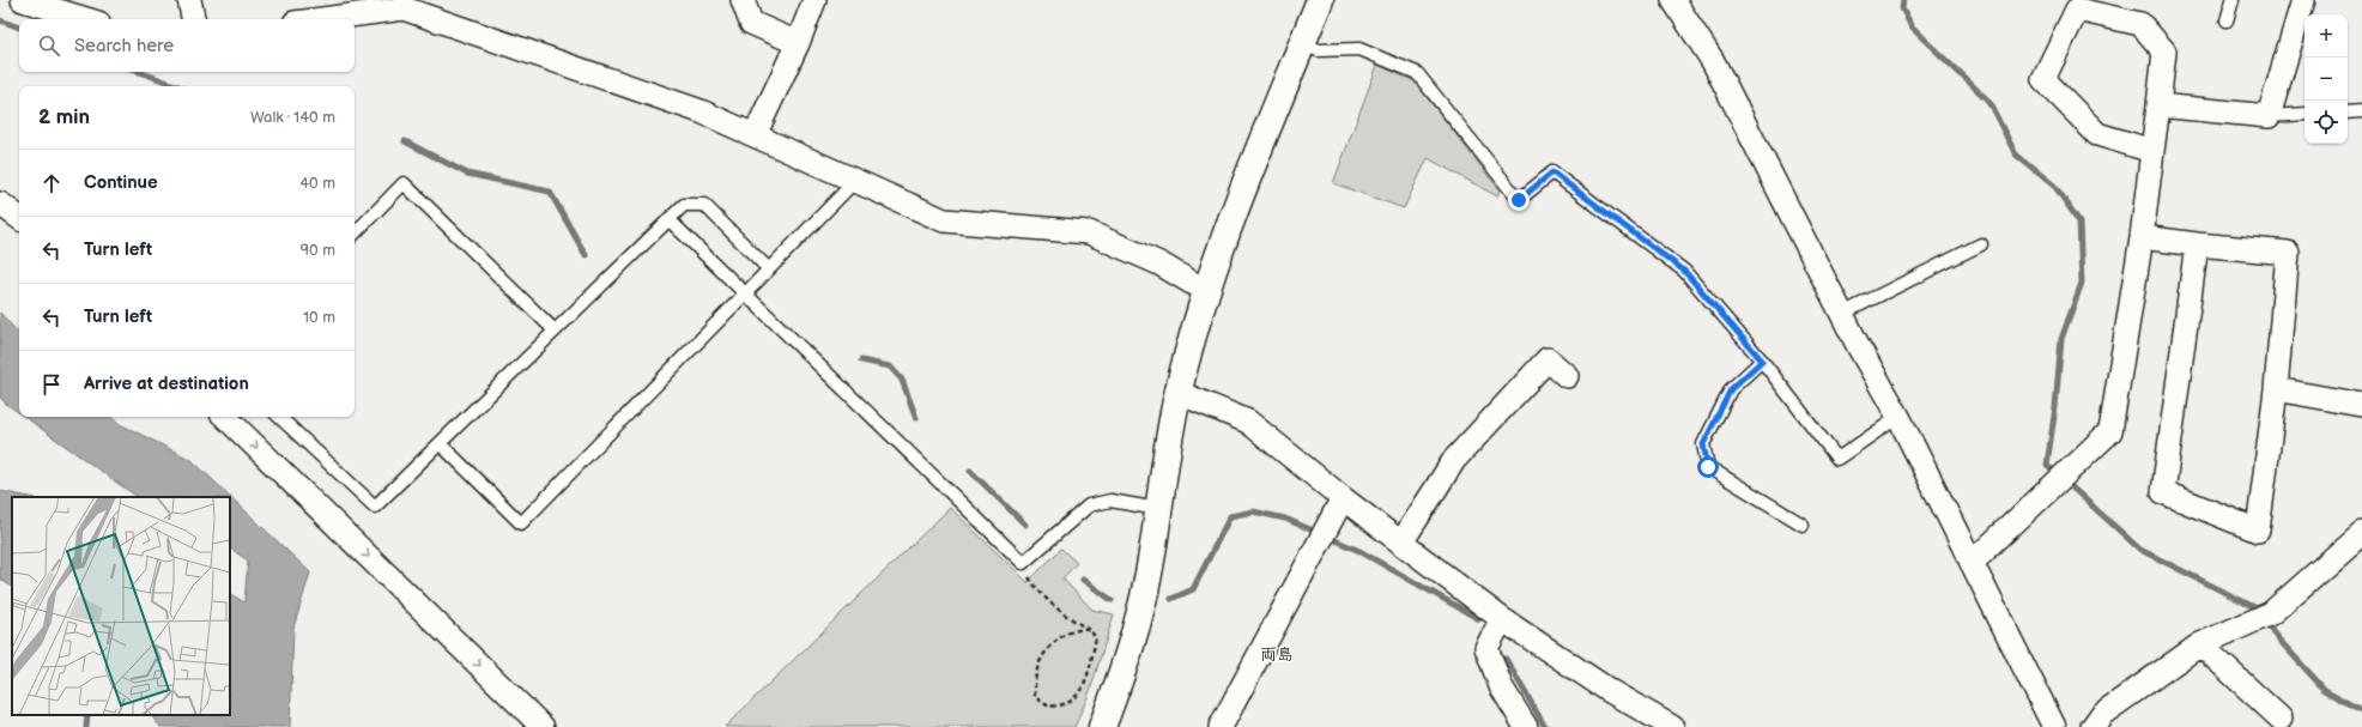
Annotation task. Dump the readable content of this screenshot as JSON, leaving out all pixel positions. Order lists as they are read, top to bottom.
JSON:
{
  "districts": ["両島"],
  "page": {
    "map_buttons": ["+", "−"],
    "search": "Search here",
    "heading": ["2 min", "Walk · 140 m"],
    "list": [
      ["Continue", "40 m"],
      ["Turn left", "90 m"],
      ["Turn left", "10 m"],
      "Arrive at destination"
    ]
  }
}
